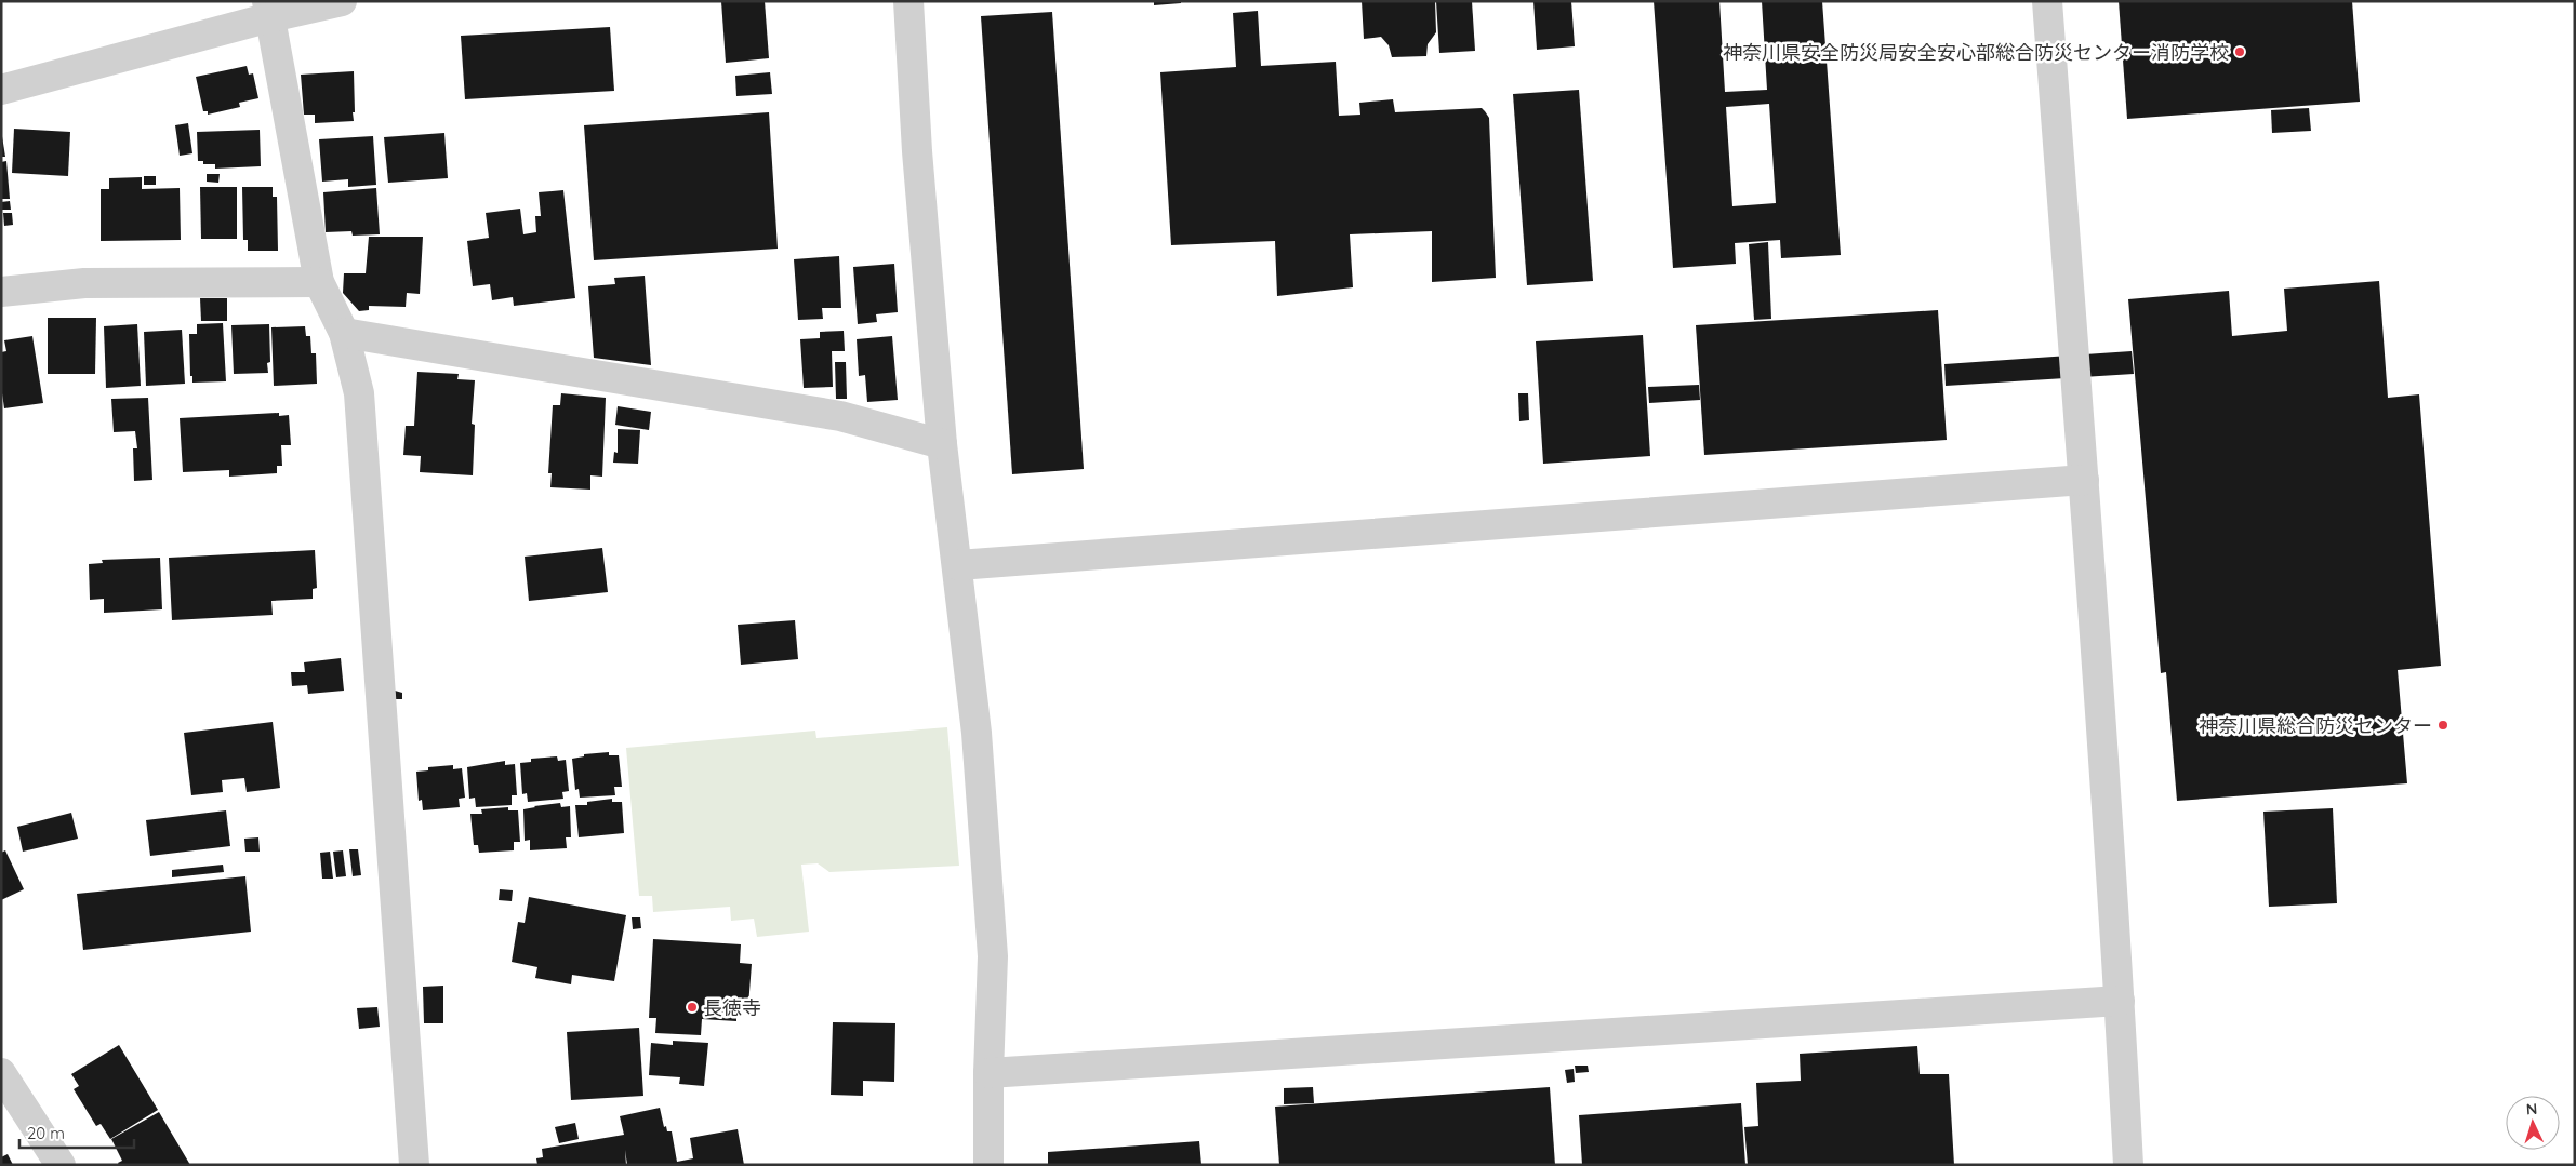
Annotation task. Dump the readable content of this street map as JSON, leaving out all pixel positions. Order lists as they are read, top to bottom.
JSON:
{
  "places": ["神奈川県安全防災局安全安心部総合防災センター消防学校", "神奈川県総合防災センター", "長徳寺"],
  "scale_bar": "20 m",
  "north": "top"
}
